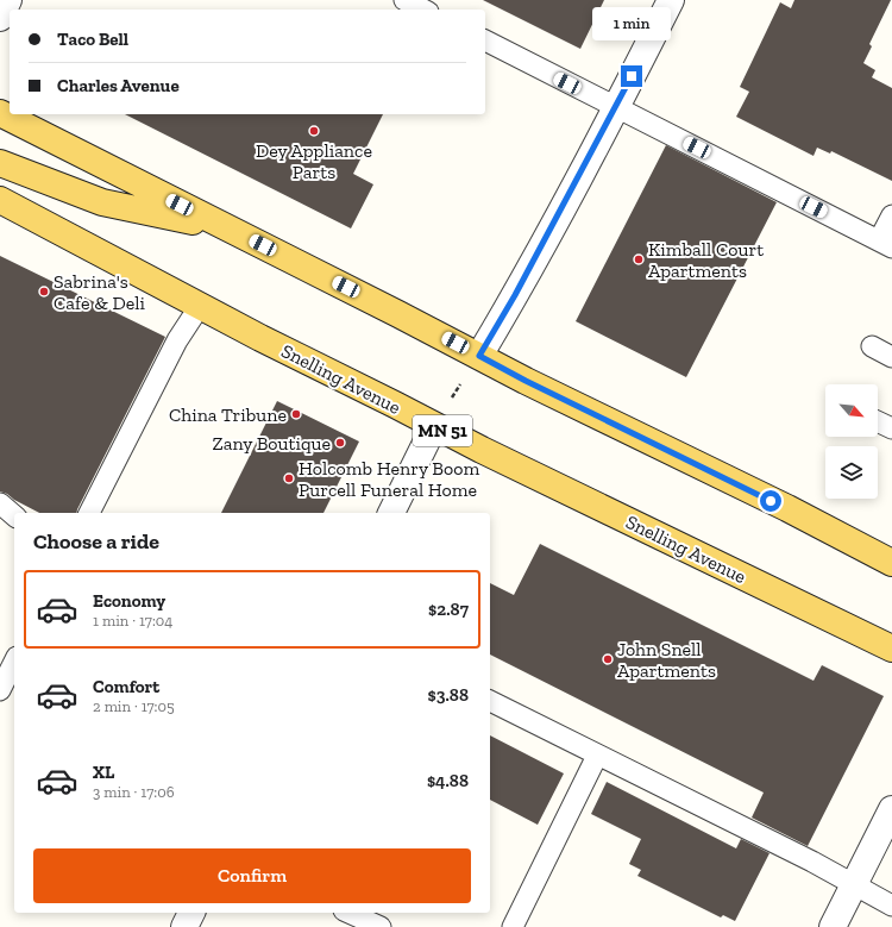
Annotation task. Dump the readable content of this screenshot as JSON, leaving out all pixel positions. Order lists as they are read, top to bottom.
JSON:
{
  "streets": {
    "main road": ["Snelling Avenue", "MN 51"]
  },
  "places": [
    "Dey Appliance Parts",
    "Kimball Court Apartments",
    "Sabrina's Cafe & Deli",
    "China Tribune",
    "Zany Boutique",
    "Holcomb Henry Boom Purcell Funeral Home",
    "John Snell Apartments"
  ],
  "north": "bottom right",
  "page": {
    "bubble": "1 min",
    "banner": ["Taco Bell", "Charles Avenue"],
    "heading": "Choose a ride",
    "list": [
      {
        "name": "Economy",
        "note": "1 min · 17:04",
        "value": "$2.87"
      },
      {
        "name": "Comfort",
        "note": "2 min · 17:05",
        "value": "$3.88"
      },
      {
        "name": "XL",
        "note": "3 min · 17:06",
        "value": "$4.88"
      }
    ],
    "buttons": "Confirm"
  }
}
